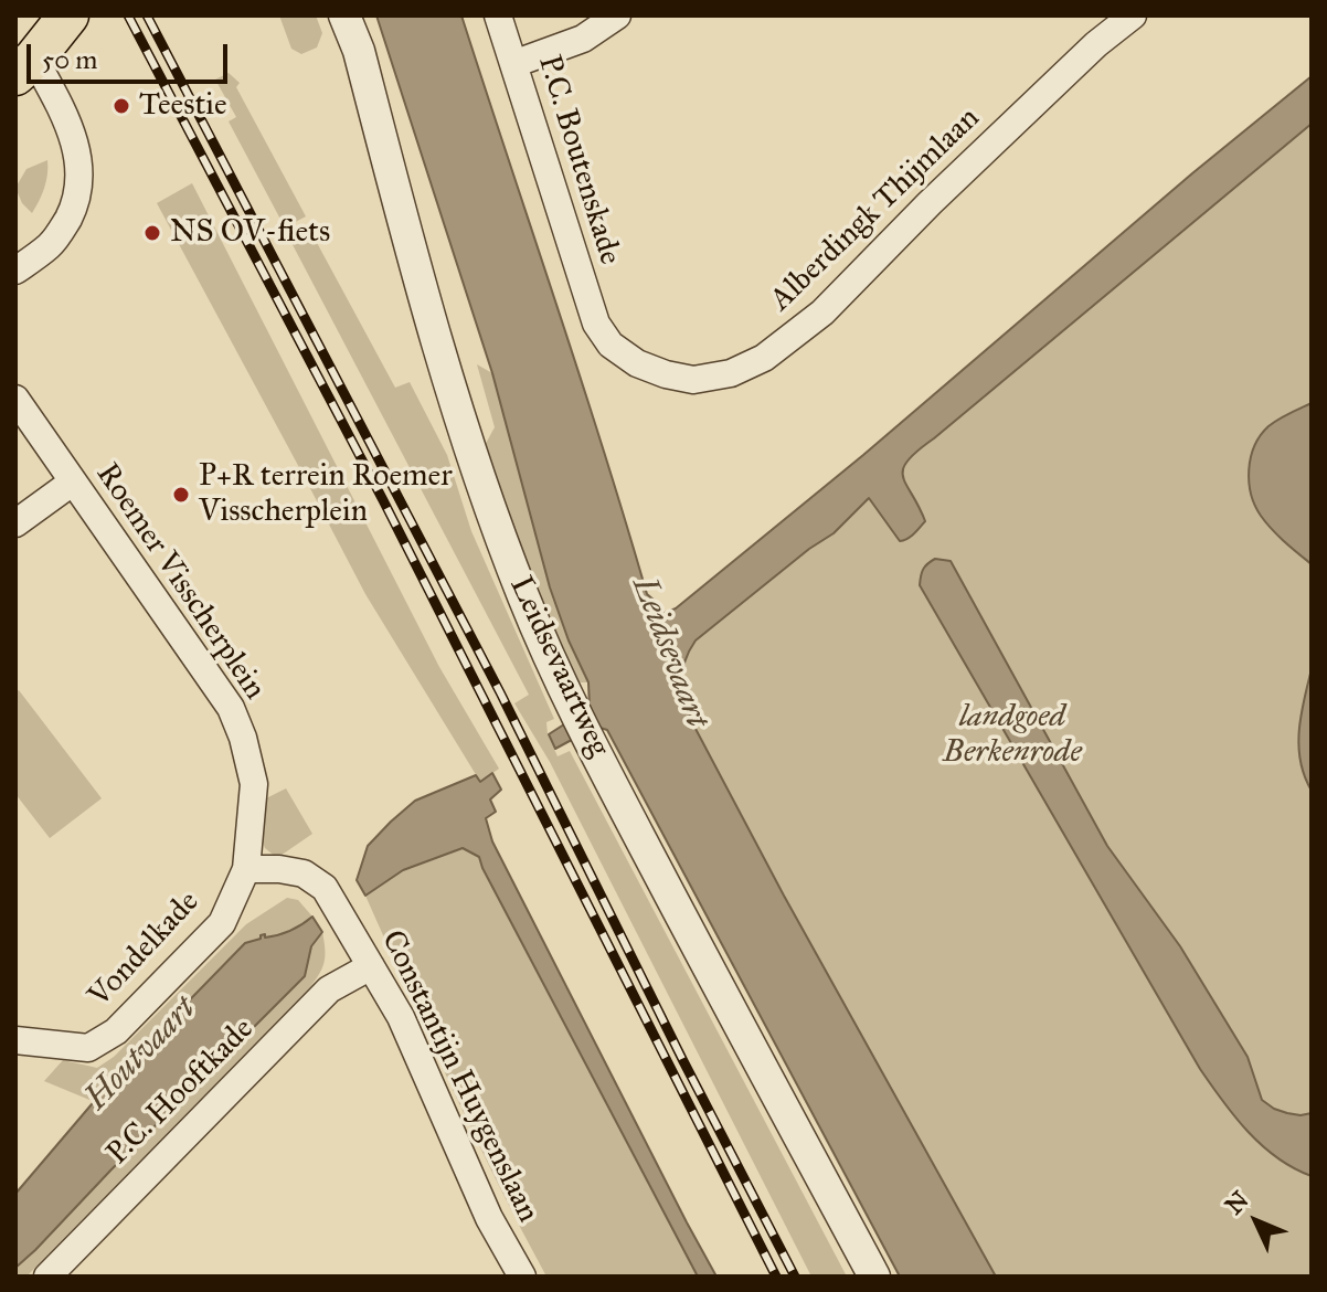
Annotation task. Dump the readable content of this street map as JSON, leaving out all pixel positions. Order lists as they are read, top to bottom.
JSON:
{
  "streets": {
    "street": [
      "P.C. Boutenskade",
      "Alberdingk Thijmlaan",
      "Roemer Visscherplein",
      "Leidsevaartweg",
      "Vondelkade",
      "Constantijn Huygenslaan",
      "P.C. Hooftkade"
    ]
  },
  "crossings": [
    ["P.C. Boutenskade", "Alberdingk Thijmlaan"],
    ["Roemer Visscherplein", "Vondelkade"],
    ["Roemer Visscherplein", "Constantijn Huygenslaan"],
    ["Vondelkade", "Constantijn Huygenslaan"],
    ["Constantijn Huygenslaan", "P.C. Hooftkade"]
  ],
  "water": ["Leidsevaart", "Houtvaart"],
  "parks": ["landgoed Berkenrode"],
  "places": ["Teestie", "NS OV-fiets", "P+R terrein Roemer Visscherplein"],
  "scale_bar": "50 m",
  "north": "top left"
}
